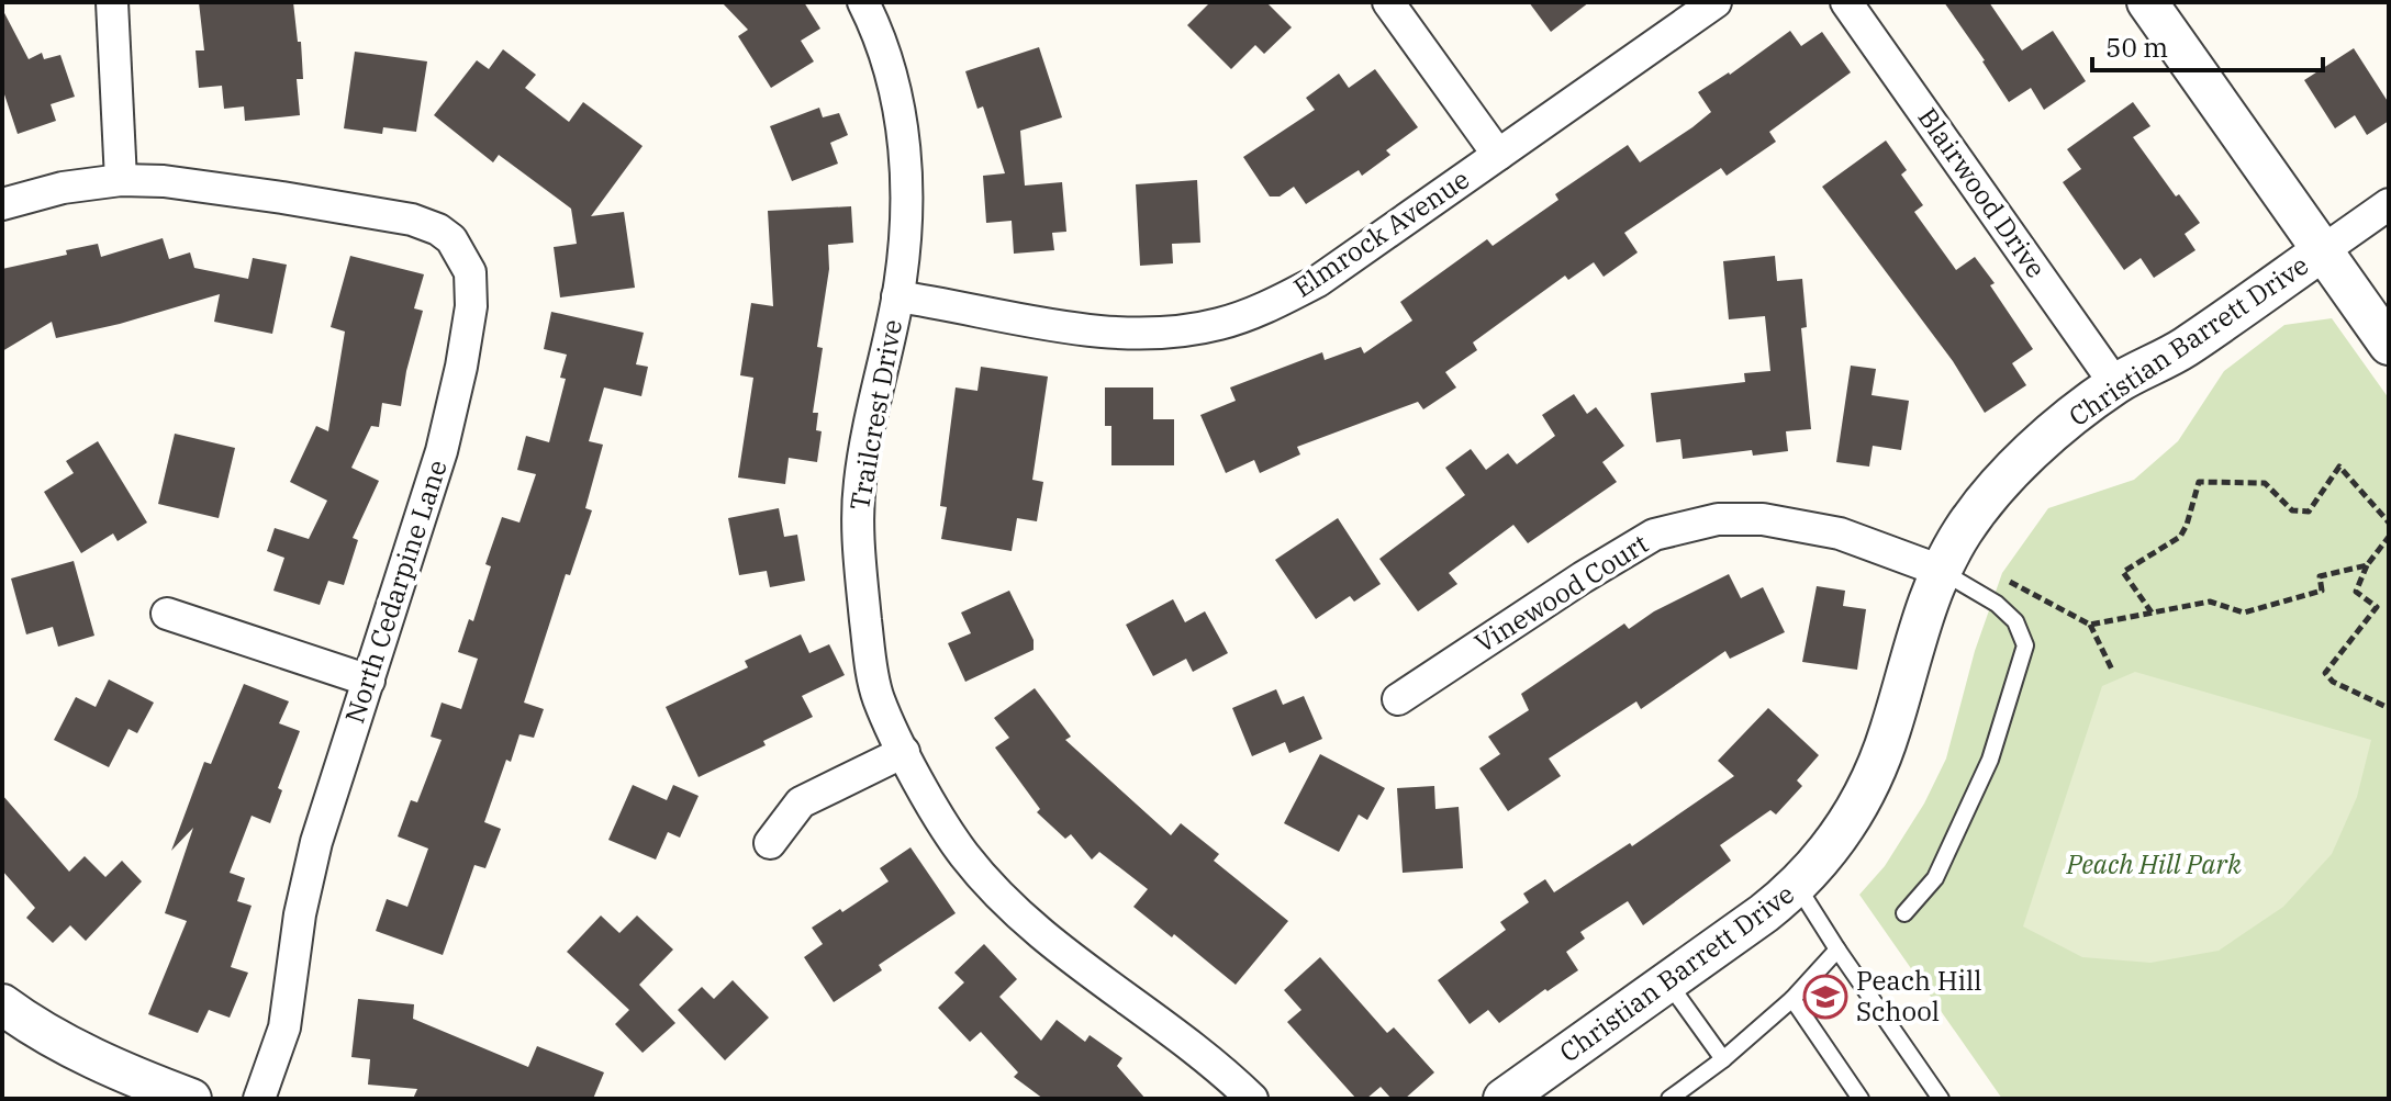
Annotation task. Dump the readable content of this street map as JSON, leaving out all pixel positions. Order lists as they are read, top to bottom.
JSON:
{
  "streets": {
    "street": [
      "Blairwood Drive",
      "Elmrock Avenue",
      "Christian Barrett Drive",
      "Trailcrest Drive",
      "North Cedarpine Lane",
      "Vinewood Court"
    ]
  },
  "crossings": [
    ["Blairwood Drive", "Christian Barrett Drive"],
    ["Elmrock Avenue", "Trailcrest Drive"],
    ["Christian Barrett Drive", "Vinewood Court"]
  ],
  "parks": ["Peach Hill Park"],
  "places": {
    "school or university": ["Peach Hill School"]
  },
  "scale_bar": "50 m"
}
